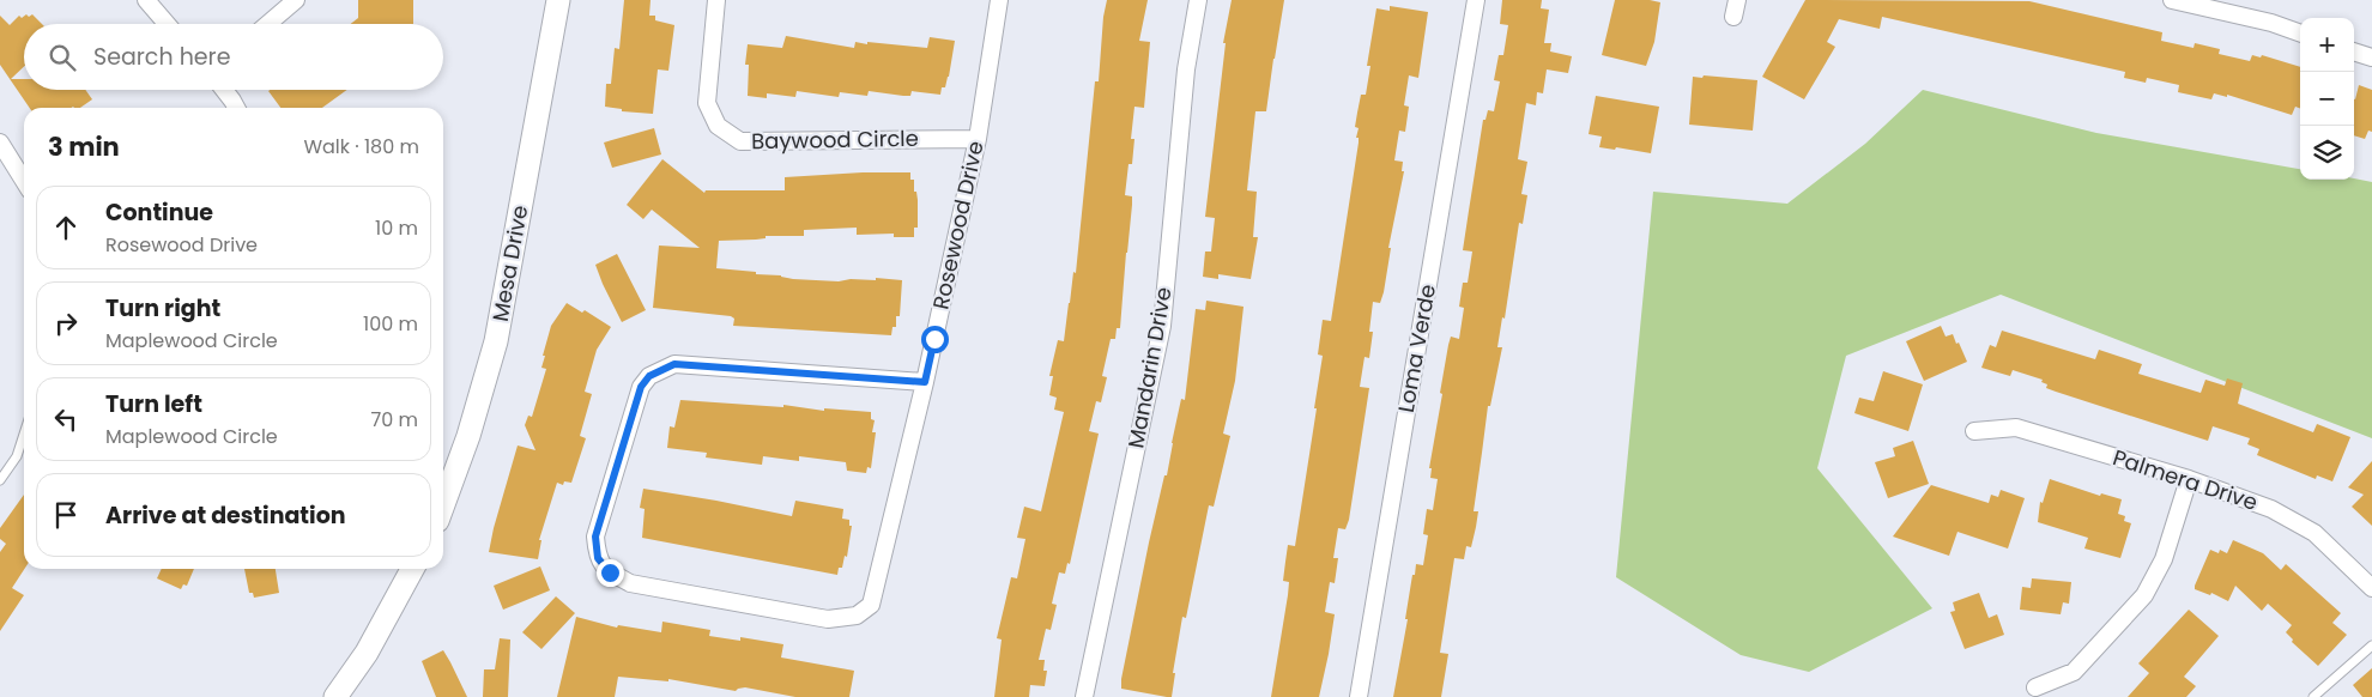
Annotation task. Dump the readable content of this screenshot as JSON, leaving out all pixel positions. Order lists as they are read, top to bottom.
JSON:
{
  "streets": {
    "main road": ["Mesa Drive"],
    "street": [
      "Baywood Circle",
      "Rosewood Drive",
      "Loma Verde",
      "Mandarin Drive",
      "Palmera Drive"
    ]
  },
  "crossings": [
    ["Baywood Circle", "Rosewood Drive"]
  ],
  "page": {
    "map_buttons": ["+", "−"],
    "search": "Search here",
    "heading": ["3 min", "Walk · 180 m"],
    "list": [
      ["Continue", "Rosewood Drive", "10 m"],
      ["Turn right", "Maplewood Circle", "100 m"],
      ["Turn left", "Maplewood Circle", "70 m"],
      "Arrive at destination"
    ]
  }
}
